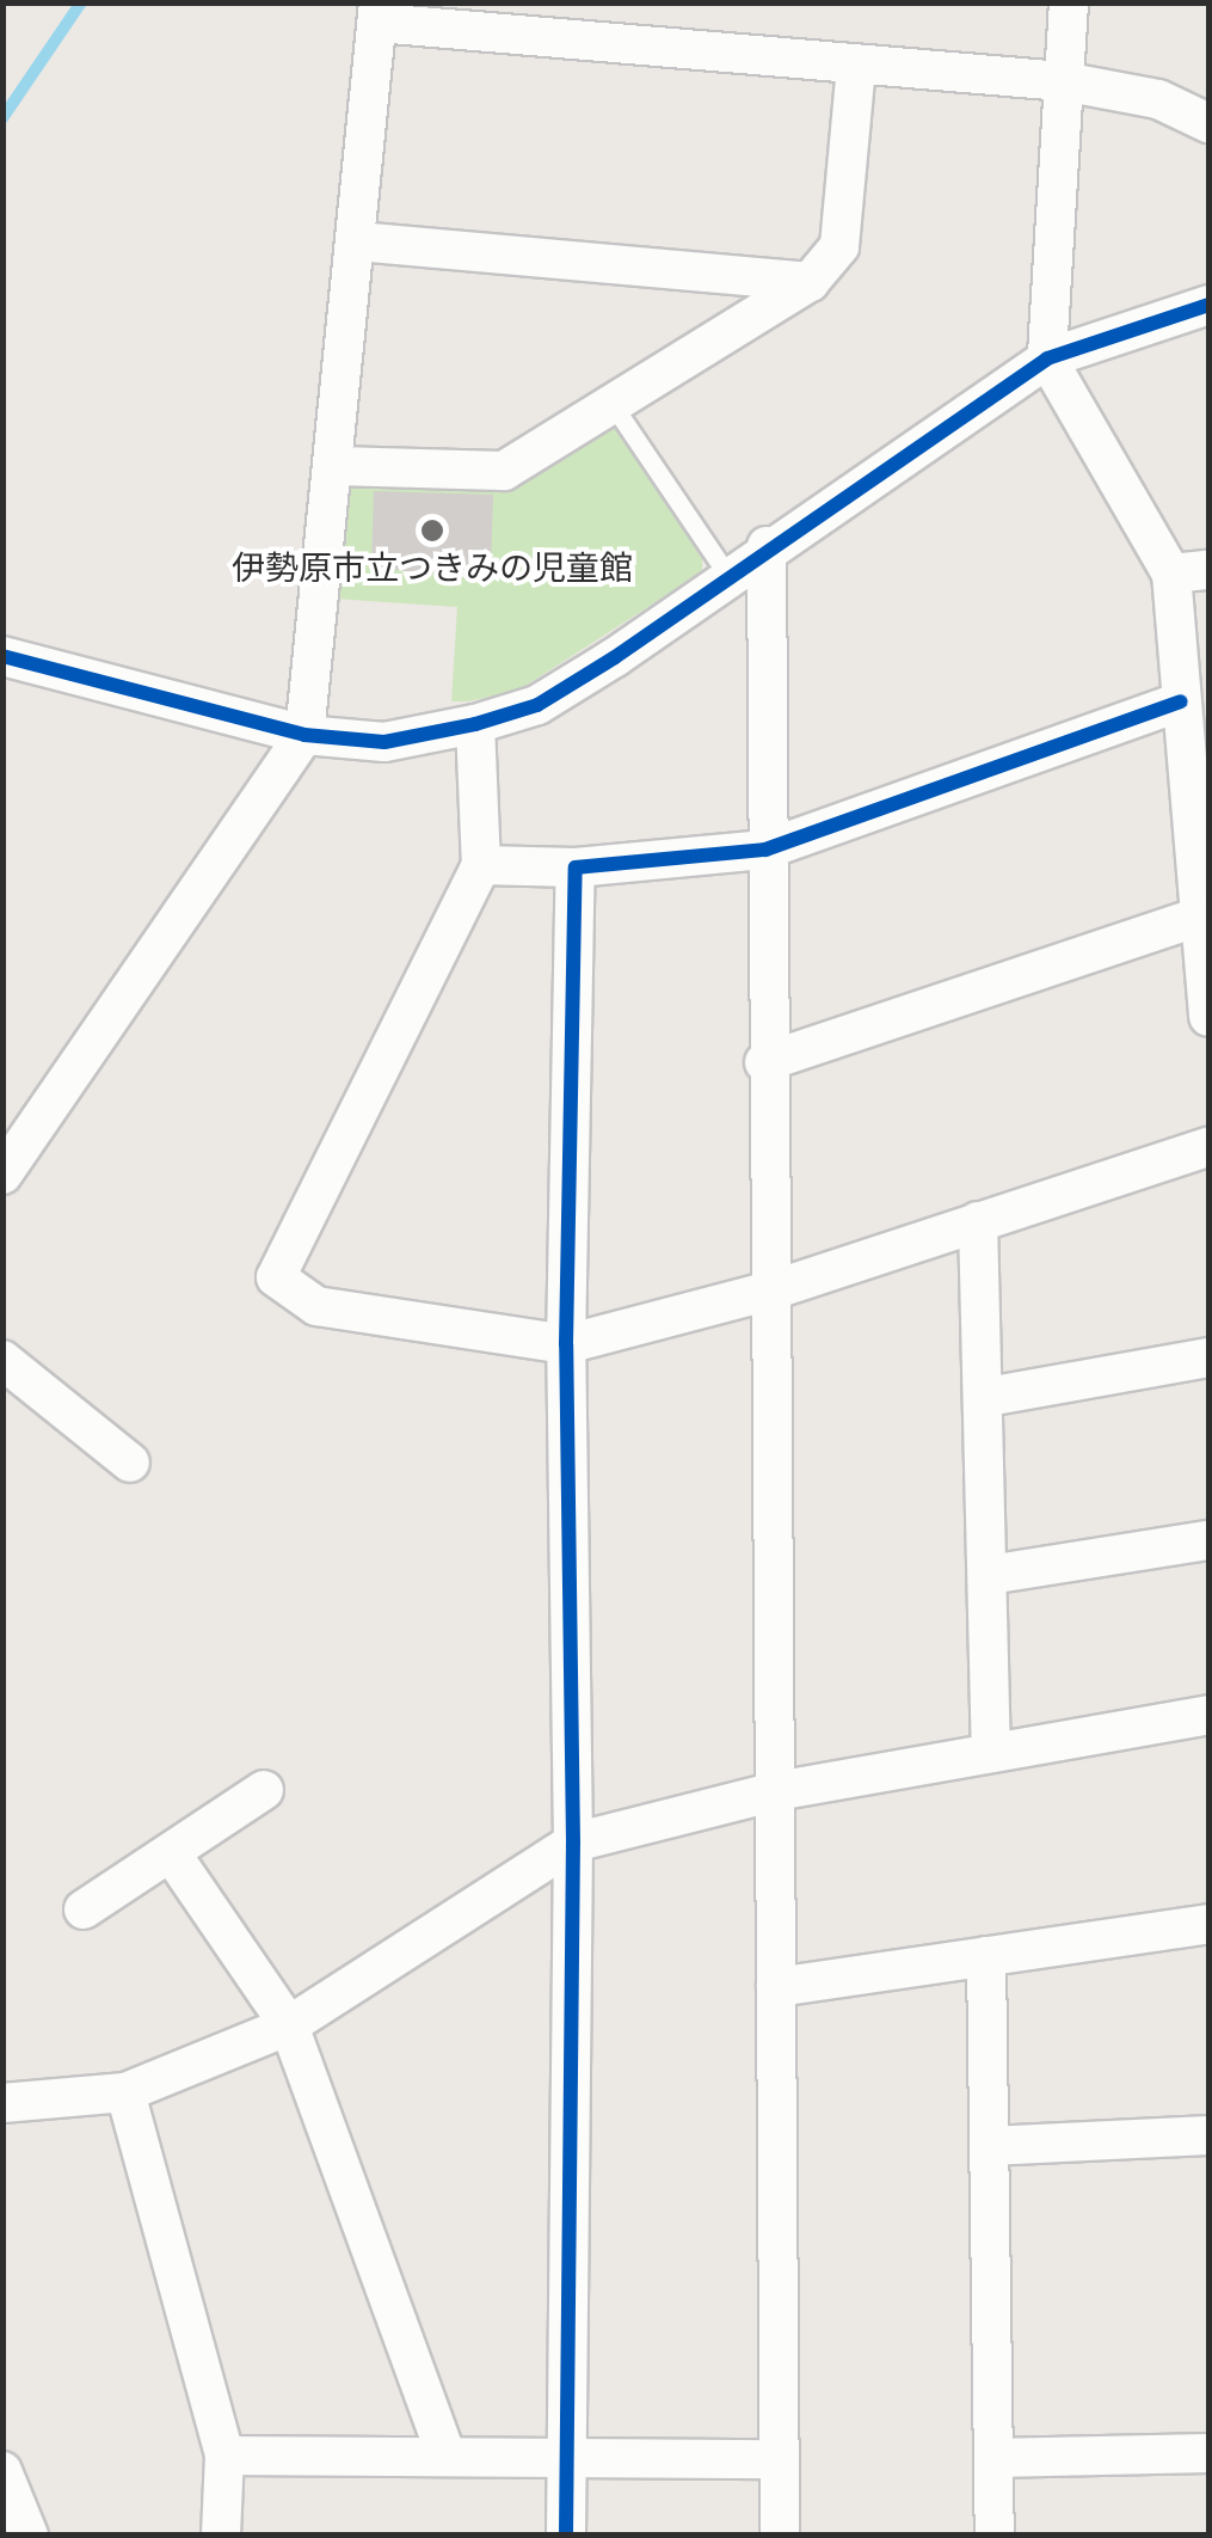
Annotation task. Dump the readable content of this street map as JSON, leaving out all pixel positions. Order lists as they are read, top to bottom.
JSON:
{
  "places": ["伊勢原市立つきみの児童館"]
}
